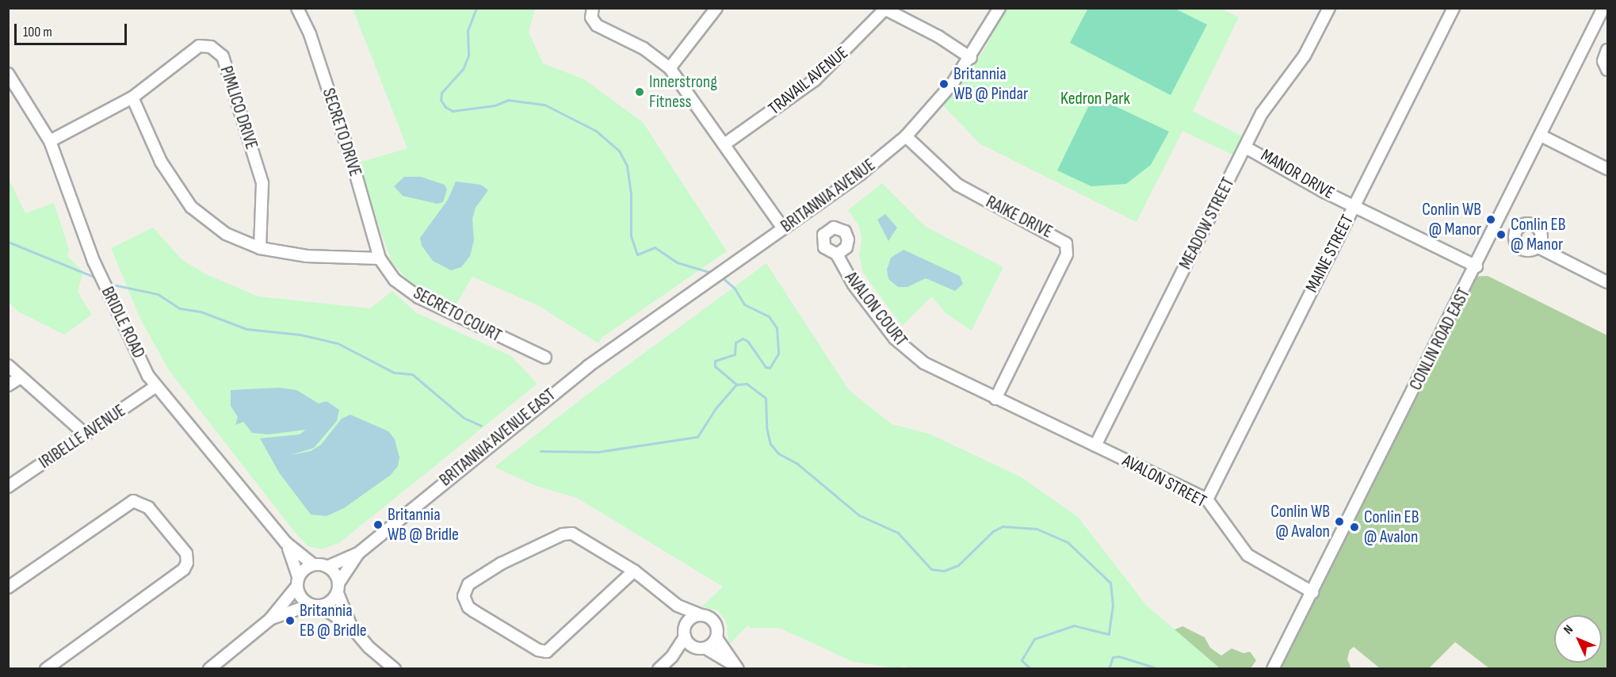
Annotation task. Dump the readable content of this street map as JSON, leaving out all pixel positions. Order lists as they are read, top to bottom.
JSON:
{
  "streets": {
    "street": [
      "TRAVAIL AVENUE",
      "PIMLICO DRIVE",
      "SECRETO DRIVE",
      "MANOR DRIVE",
      "BRITANNIA AVENUE",
      "RAIKE DRIVE",
      "MEADOW STREET",
      "MAINE STREET",
      "AVALON COURT",
      "SECRETO COURT",
      "BRIDLE ROAD",
      "CONLIN ROAD EAST",
      "IRIBELLE AVENUE",
      "BRITANNIA AVENUE EAST",
      "AVALON STREET"
    ]
  },
  "crossings": [
    ["PIMLICO DRIVE", "BRIDLE ROAD"],
    ["SECRETO DRIVE", "SECRETO COURT"],
    ["MANOR DRIVE", "MEADOW STREET"],
    ["MANOR DRIVE", "MAINE STREET"],
    ["MANOR DRIVE", "CONLIN ROAD EAST"],
    ["BRITANNIA AVENUE", "RAIKE DRIVE"],
    ["BRITANNIA AVENUE", "BRITANNIA AVENUE EAST"],
    ["RAIKE DRIVE", "AVALON COURT"],
    ["RAIKE DRIVE", "AVALON STREET"],
    ["MEADOW STREET", "AVALON STREET"],
    ["MAINE STREET", "AVALON STREET"],
    ["AVALON COURT", "AVALON STREET"],
    ["BRIDLE ROAD", "IRIBELLE AVENUE"],
    ["BRIDLE ROAD", "BRITANNIA AVENUE EAST"],
    ["CONLIN ROAD EAST", "AVALON STREET"]
  ],
  "parks": ["Kedron Park"],
  "places": [
    "Britannia WB @ Pindar",
    "Innerstrong Fitness",
    "Conlin WB @ Manor",
    "Conlin EB @ Manor",
    "Conlin WB @ Avalon",
    "Britannia WB @ Bridle",
    "Conlin EB @ Avalon",
    "Britannia EB @ Bridle"
  ],
  "scale_bar": "100 m",
  "north": "top left"
}
